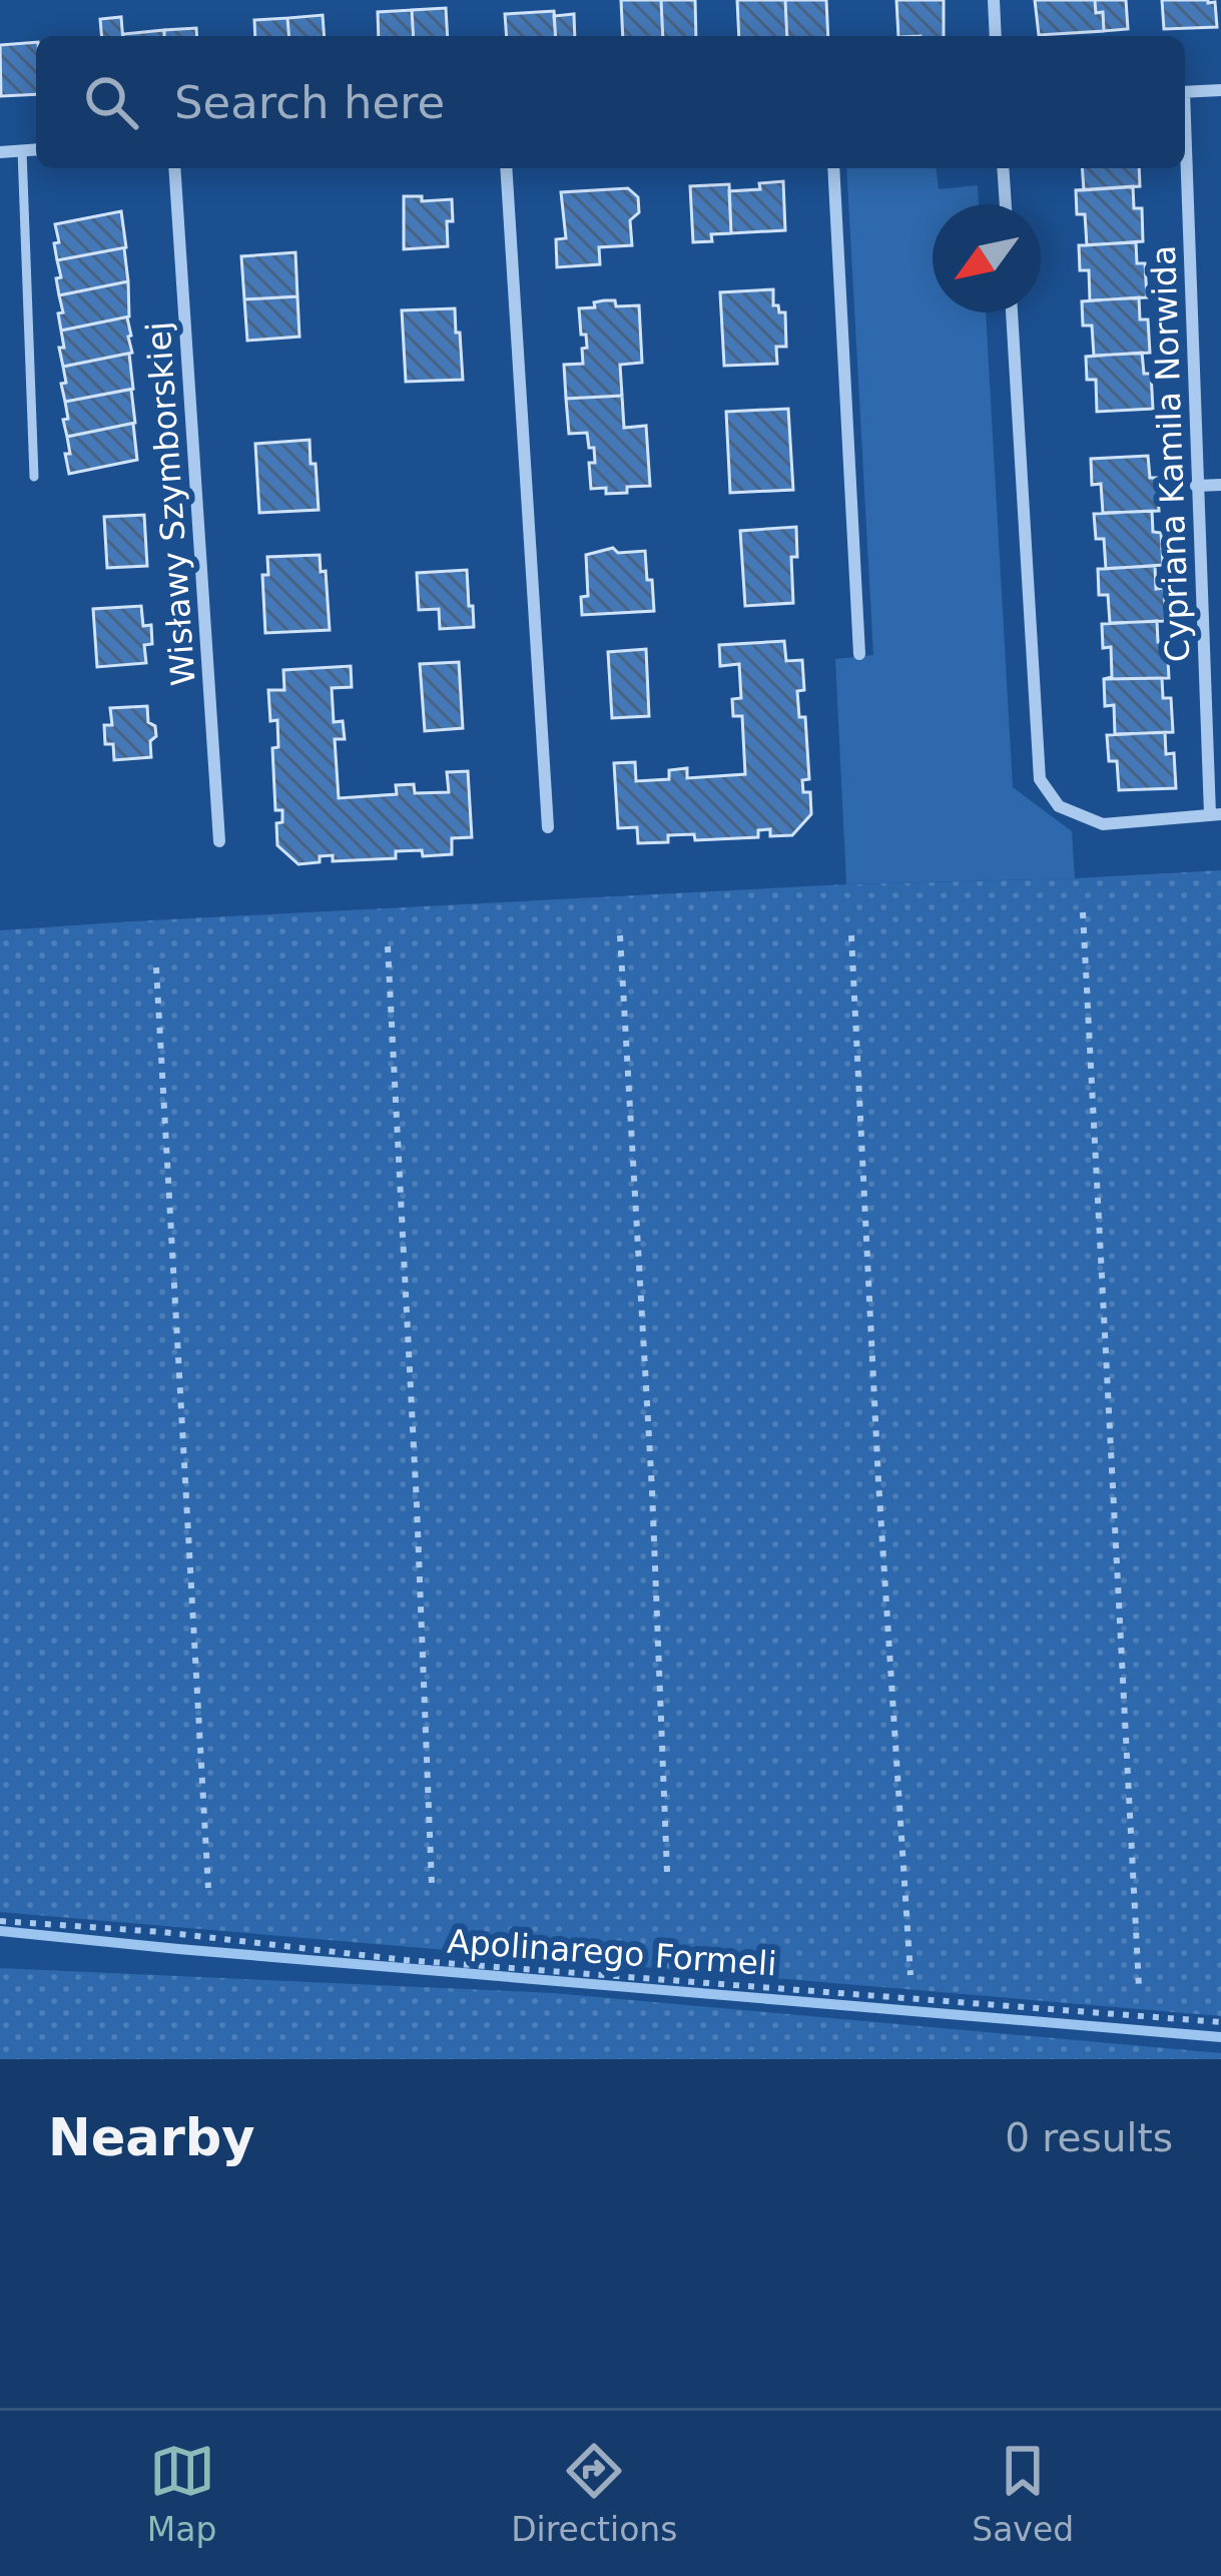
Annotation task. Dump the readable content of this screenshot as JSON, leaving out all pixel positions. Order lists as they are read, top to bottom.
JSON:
{
  "streets": {
    "street": ["Cypriana Kamila Norwida", "Wisławy Szymborskiej"],
    "path": ["Apolinarego Formeli"]
  },
  "north": "bottom left",
  "page": {
    "search": "Search here",
    "heading": ["Nearby", "0 results"],
    "nav": ["Map", "Directions", "Saved"]
  }
}
